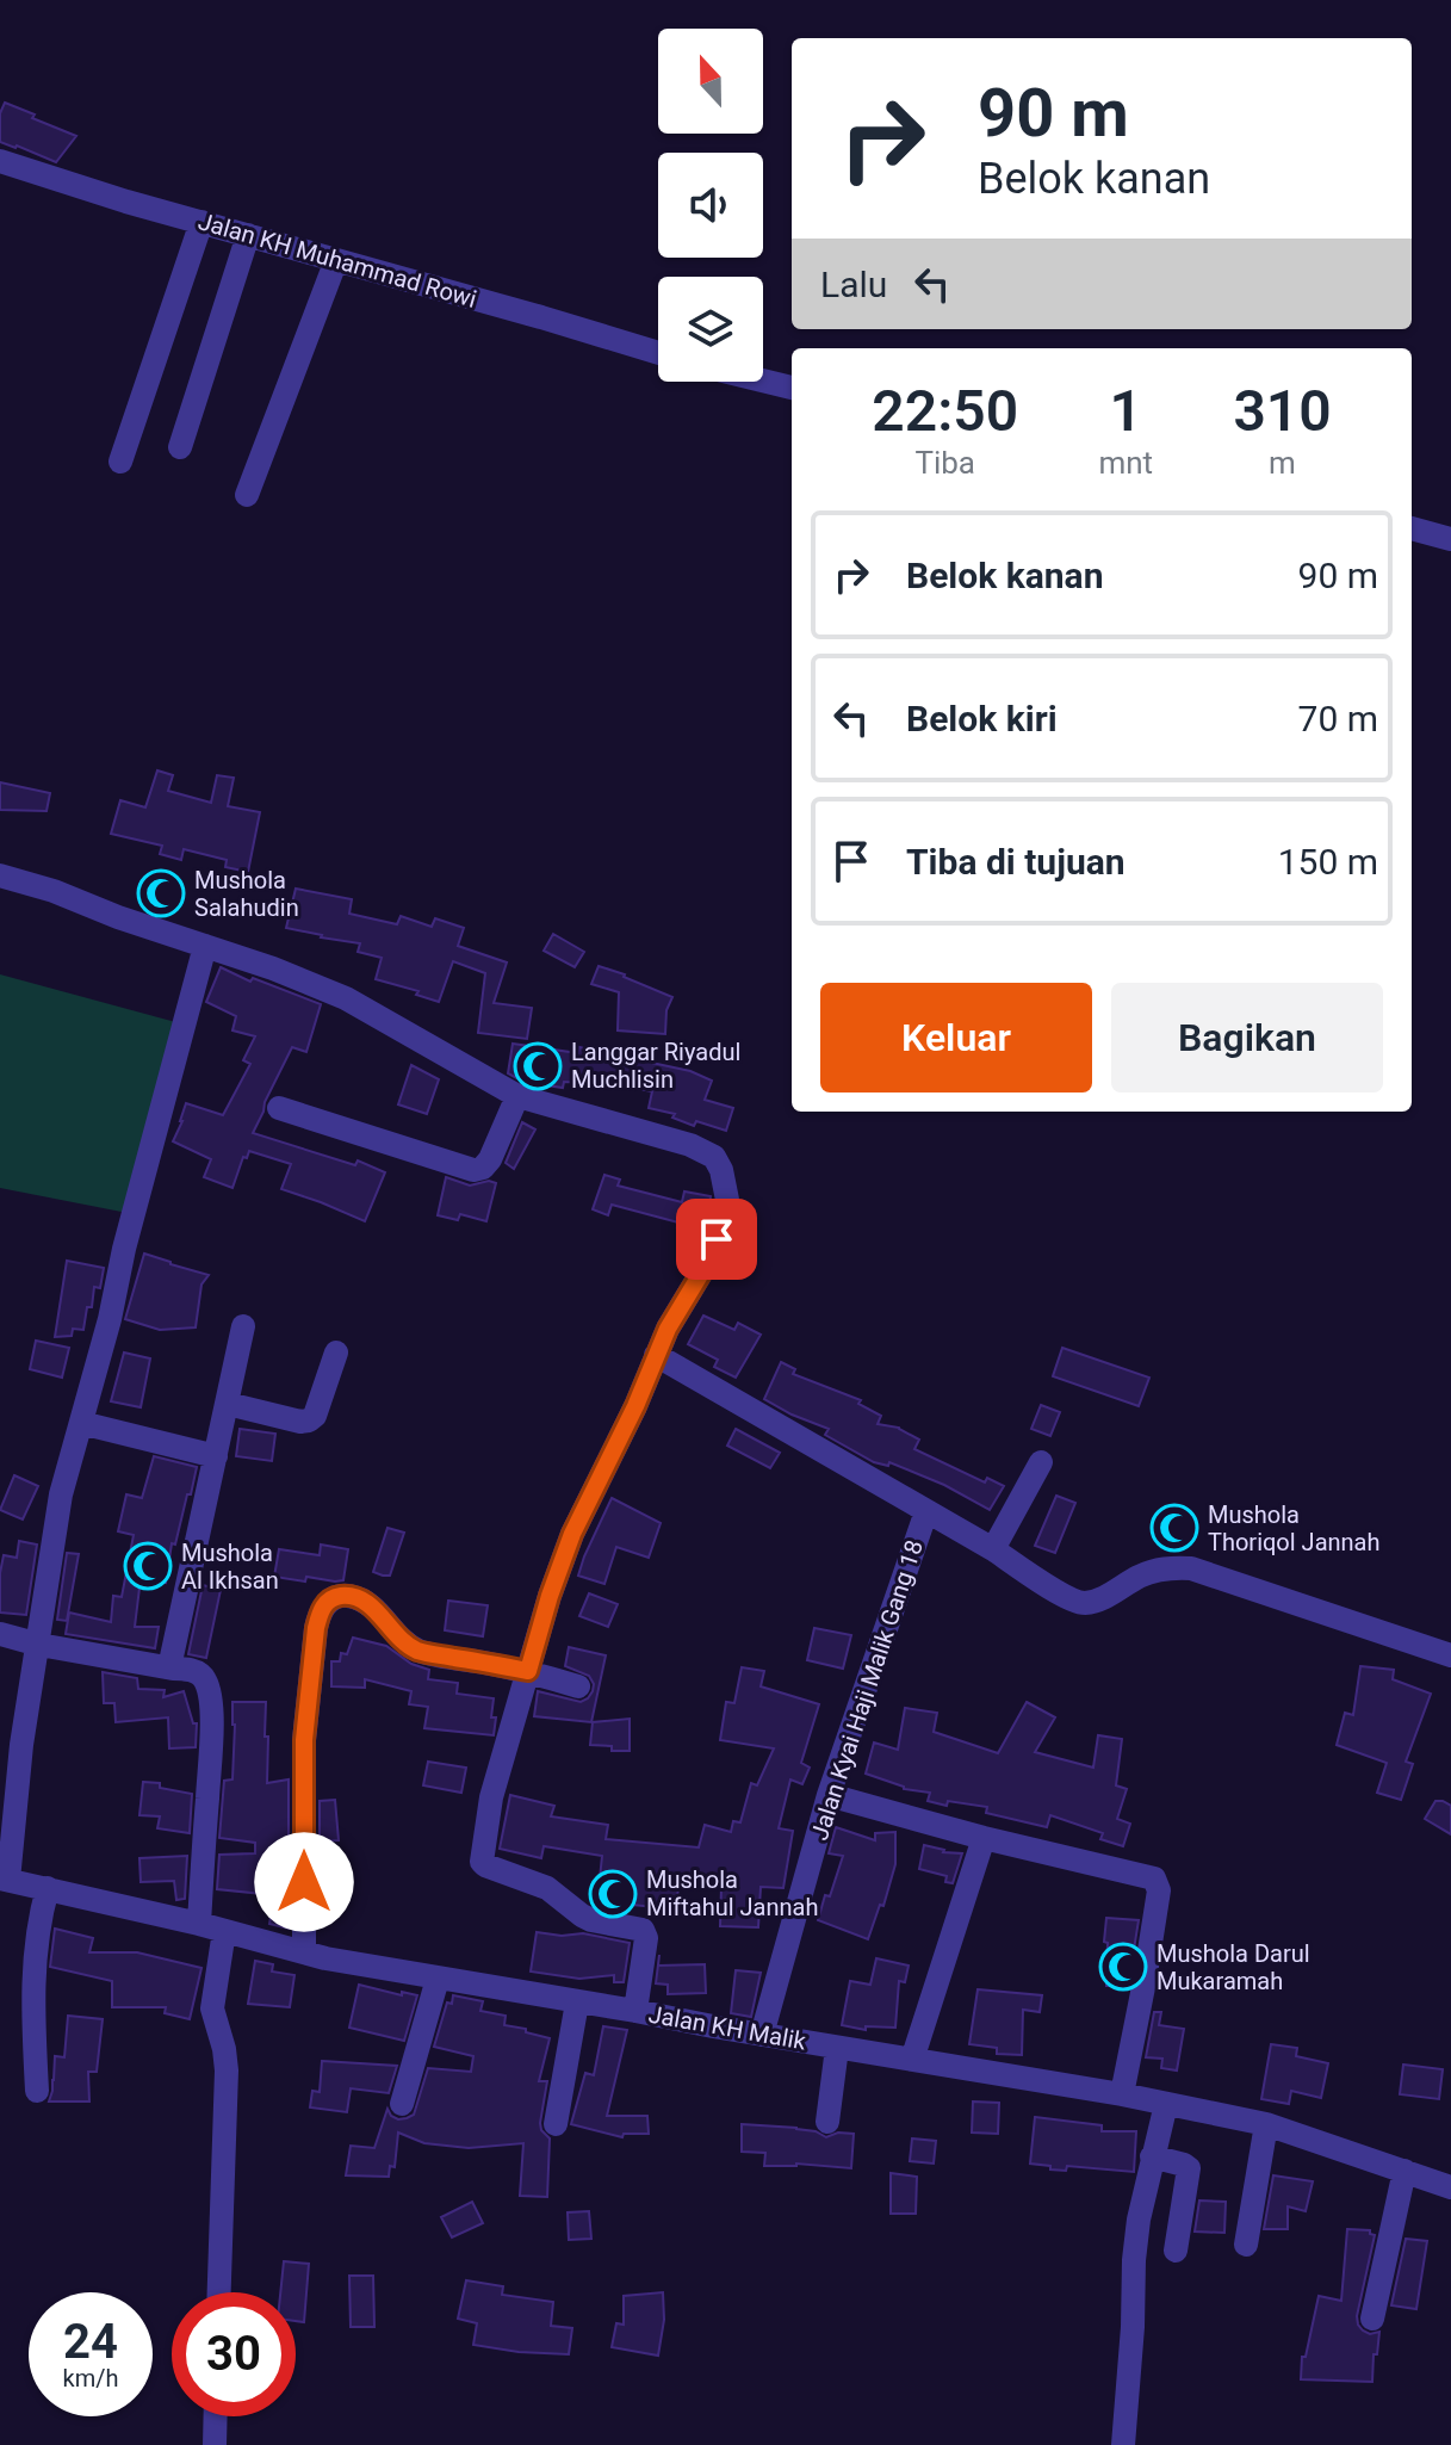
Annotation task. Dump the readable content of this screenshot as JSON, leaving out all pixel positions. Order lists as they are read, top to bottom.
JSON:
{
  "streets": {
    "street": ["Jalan KH Muhammad Rowi", "Jalan Kyai Haji Malik Gang 18", "Jalan KH Malik"]
  },
  "crossings": [
    ["Jalan Kyai Haji Malik Gang 18", "Jalan KH Malik"]
  ],
  "places": {
    "mosque": [
      "Mushola Salahudin",
      "Langgar Riyadul Muchlisin",
      "Mushola Thoriqol Jannah",
      "Mushola Al Ikhsan",
      "Mushola Miftahul Jannah",
      "Mushola Darul Mukaramah"
    ]
  },
  "north": "top",
  "page": {
    "turn": ["90 m", "Belok kanan"],
    "then": "Lalu",
    "eta": [
      "22:50",
      "Tiba",
      "1",
      "mnt",
      "310",
      "m"
    ],
    "list": [
      {
        "name": "Belok kanan",
        "value": "90 m"
      },
      {
        "name": "Belok kiri",
        "value": "70 m"
      },
      {
        "name": "Tiba di tujuan",
        "value": "150 m"
      }
    ],
    "buttons": ["Keluar", "Bagikan"],
    "speed": "24 km/h",
    "limit": "30"
  }
}
